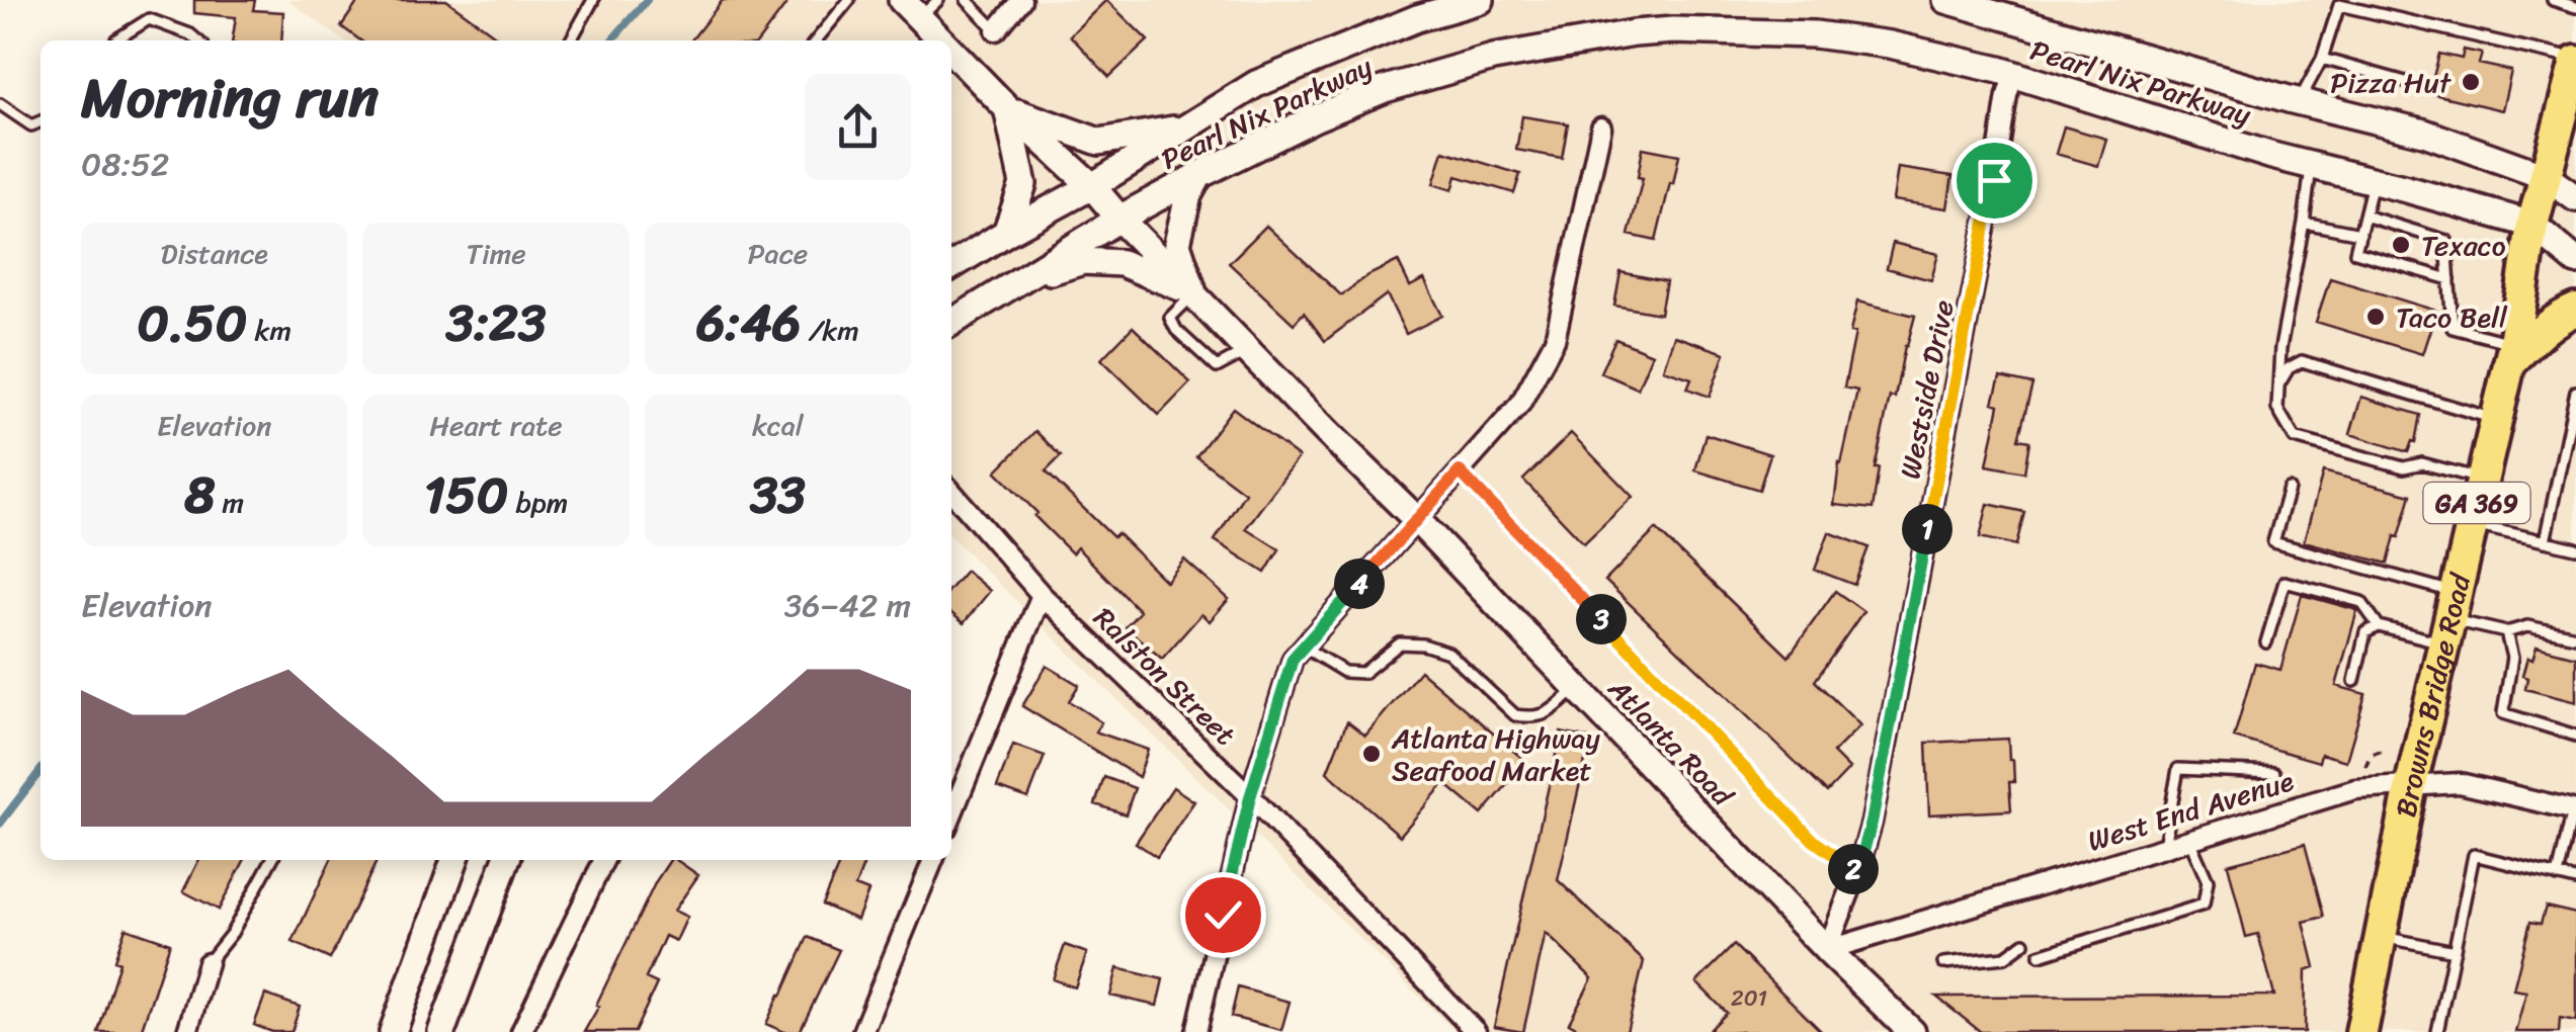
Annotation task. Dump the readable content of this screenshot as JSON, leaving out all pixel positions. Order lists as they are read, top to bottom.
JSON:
{
  "streets": {
    "main road": [
      "Pearl Nix Parkway",
      "GA 369",
      "Browns Bridge Road",
      "Atlanta Road"
    ],
    "street": ["Westside Drive", "Ralston Street", "West End Avenue"]
  },
  "crossings": [
    ["Pearl Nix Parkway", "Westside Drive"],
    ["Pearl Nix Parkway", "Browns Bridge Road"],
    ["Pearl Nix Parkway", "Atlanta Road"],
    ["Westside Drive", "Atlanta Road"],
    ["Westside Drive", "West End Avenue"],
    ["Browns Bridge Road", "West End Avenue"],
    ["Atlanta Road", "West End Avenue"]
  ],
  "places": [
    "Pizza Hut",
    "Texaco",
    "Taco Bell",
    "Atlanta Highway Seafood Market"
  ],
  "house_numbers": ["201"],
  "page": {
    "heading": ["Morning run", "08:52"],
    "stats": [
      ["Distance", "0.50 km"],
      ["Time", "3:23"],
      ["Pace", "6:46 /km"],
      ["Elevation", "8 m"],
      ["Heart rate", "150 bpm"],
      ["kcal", "33"]
    ],
    "pins": [
      "1",
      "4",
      "3",
      "2"
    ],
    "chart": ["Elevation", "36–42 m"]
  }
}
